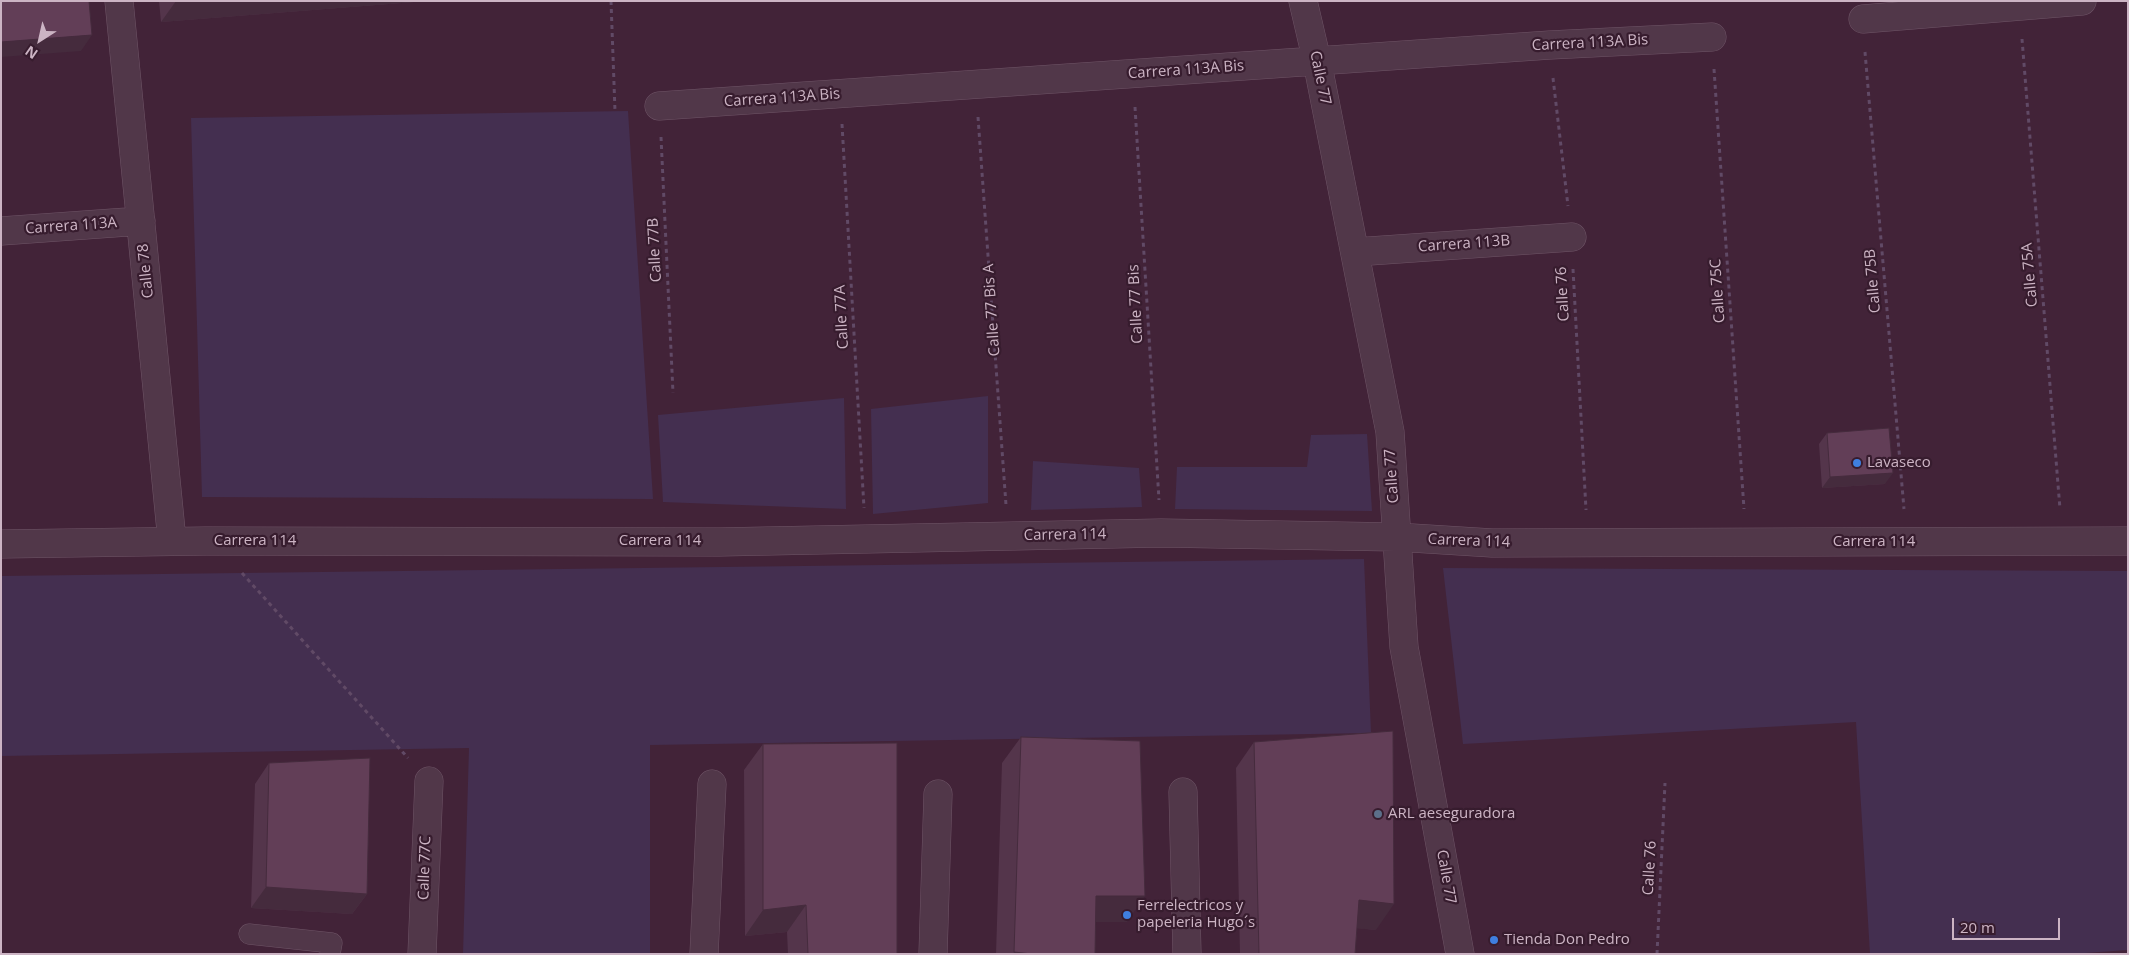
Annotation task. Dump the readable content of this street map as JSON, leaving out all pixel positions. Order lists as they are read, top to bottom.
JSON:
{
  "streets": {
    "street": [
      "Carrera 113A Bis",
      "Calle 77",
      "Carrera 113A",
      "Carrera 113B",
      "Calle 78",
      "Carrera 114",
      "Calle 77C"
    ],
    "path": [
      "Calle 77B",
      "Calle 75A",
      "Calle 75B",
      "Calle 75C",
      "Calle 76",
      "Calle 77 Bis",
      "Calle 77 Bis A",
      "Calle 77A"
    ]
  },
  "crossings": [
    ["Carrera 113A Bis", "Calle 77"],
    ["Carrera 113A Bis", "Calle 77B"],
    ["Carrera 113A Bis", "Calle 75C"],
    ["Carrera 113A Bis", "Calle 76"],
    ["Carrera 113A Bis", "Calle 77 Bis"],
    ["Carrera 113A Bis", "Calle 77 Bis A"],
    ["Carrera 113A Bis", "Calle 77A"],
    ["Calle 77", "Carrera 113B"],
    ["Calle 77", "Carrera 114"],
    ["Carrera 113A", "Calle 78"],
    ["Carrera 113B", "Calle 76"],
    ["Calle 78", "Carrera 114"],
    ["Calle 75A", "Carrera 114"],
    ["Calle 75B", "Carrera 114"],
    ["Calle 75C", "Carrera 114"],
    ["Calle 76", "Carrera 114"],
    ["Calle 77 Bis", "Carrera 114"],
    ["Calle 77 Bis A", "Carrera 114"],
    ["Calle 77A", "Carrera 114"]
  ],
  "places": [
    "Lavaseco",
    "ARL aeseguradora",
    "Ferrelectricos y papeleria Hugo´s",
    "Tienda Don Pedro"
  ],
  "scale_bar": "20 m",
  "north": "bottom left"
}
